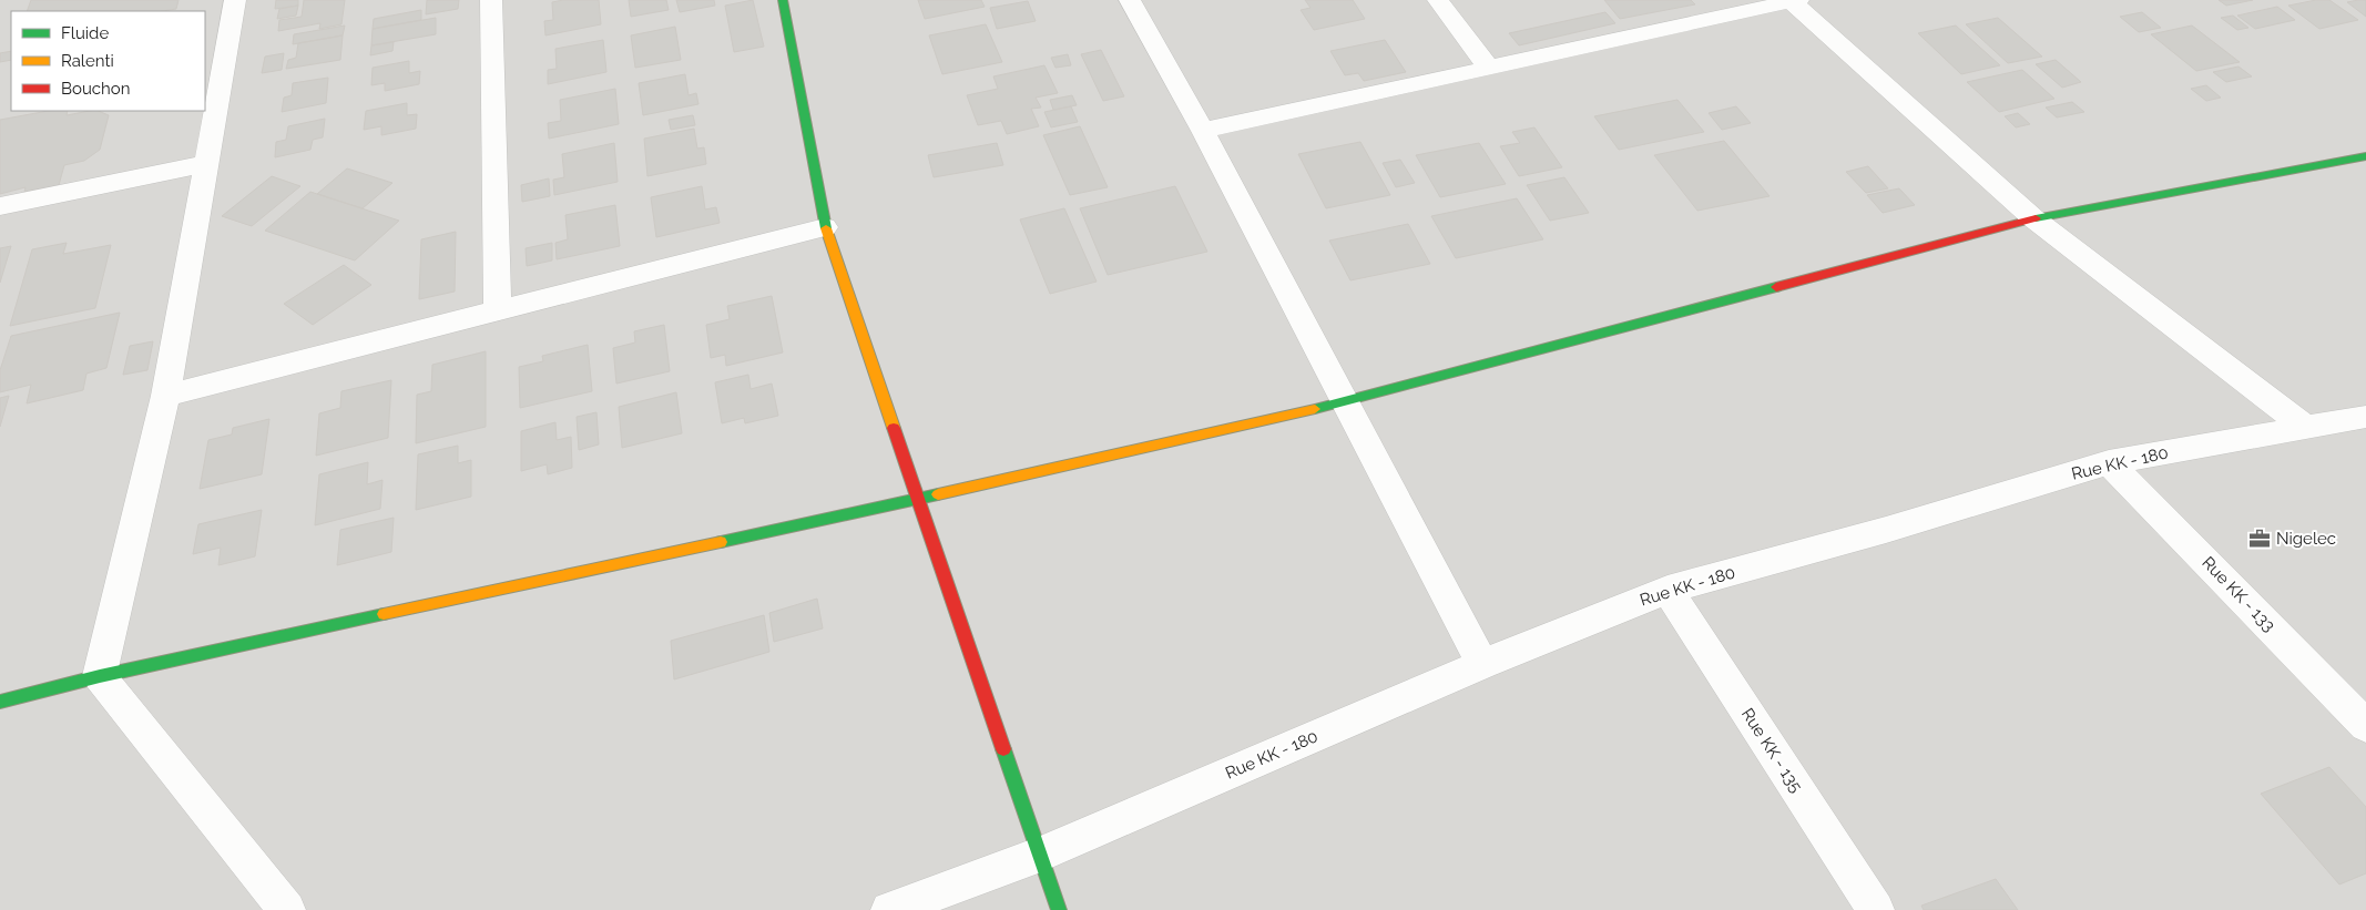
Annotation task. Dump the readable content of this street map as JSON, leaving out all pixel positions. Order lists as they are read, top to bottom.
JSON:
{
  "streets": {
    "street": ["Rue KK - 180", "Rue KK - 133", "Rue KK - 135"]
  },
  "crossings": [
    ["Rue KK - 180", "Rue KK - 133"],
    ["Rue KK - 180", "Rue KK - 135"]
  ],
  "places": {
    "office": ["Nigelec"]
  },
  "legend": ["Fluide", "Ralenti", "Bouchon"]
}
